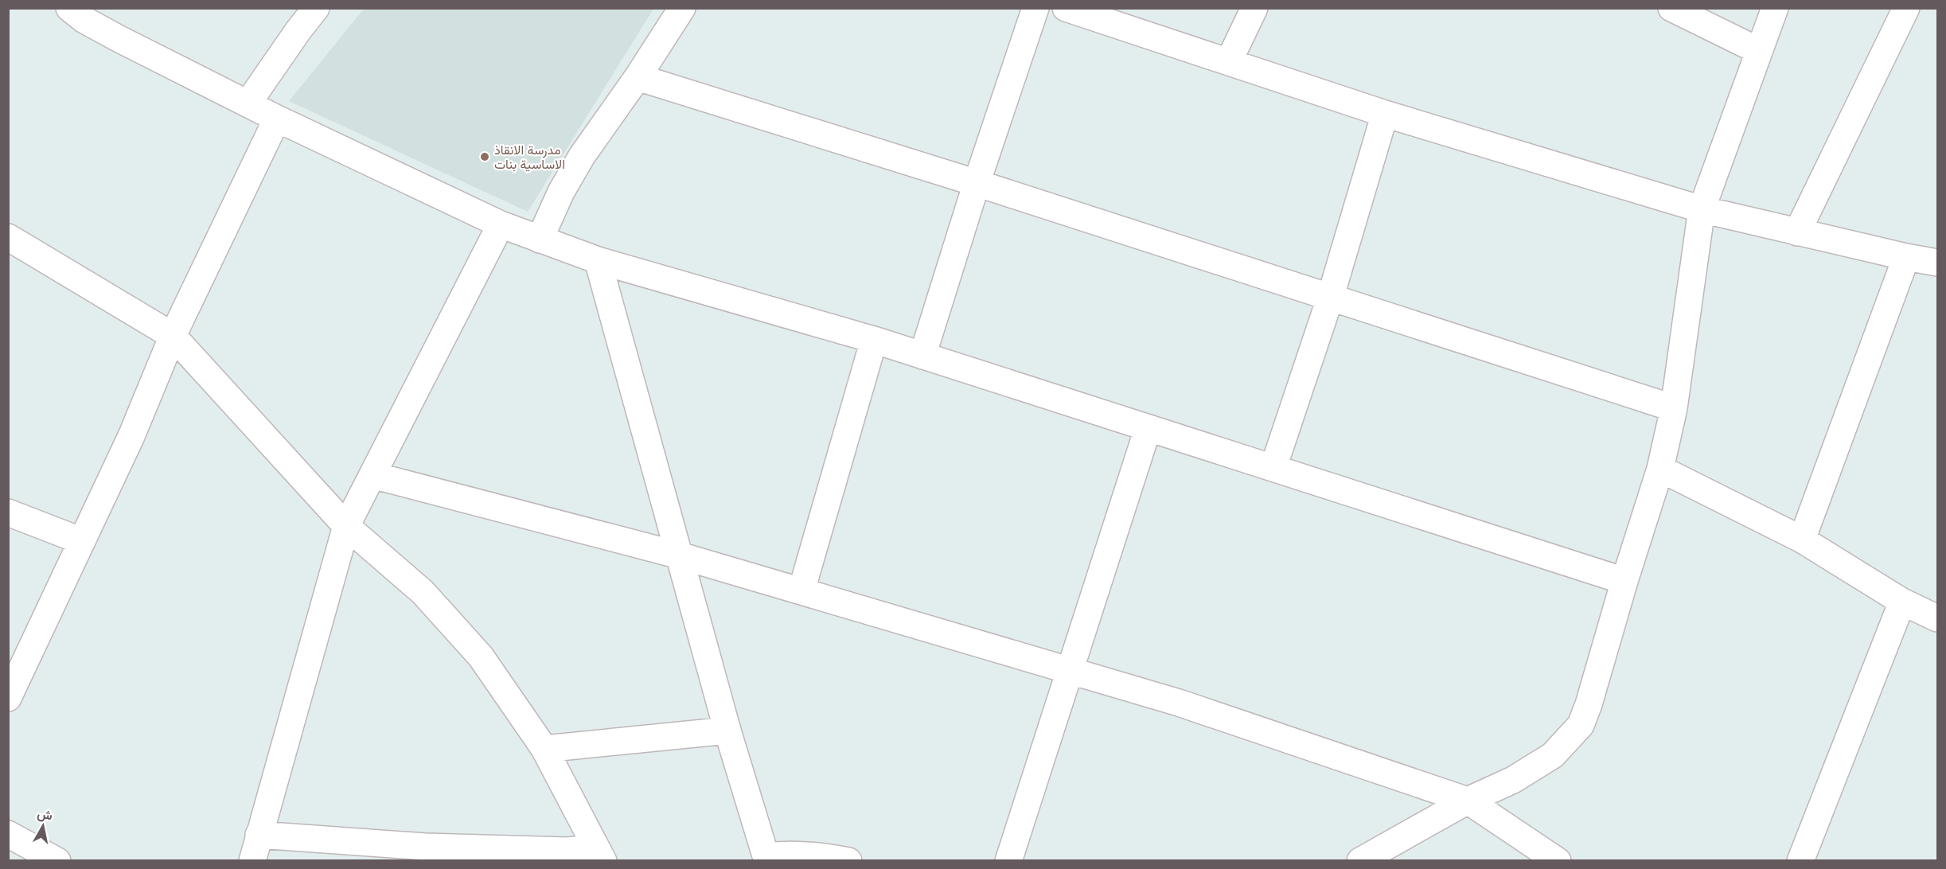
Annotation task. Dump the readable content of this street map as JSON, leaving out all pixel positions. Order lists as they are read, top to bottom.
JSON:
{
  "places": ["مدرسة الانقاذ الاساسية بنات"],
  "north": "top"
}
